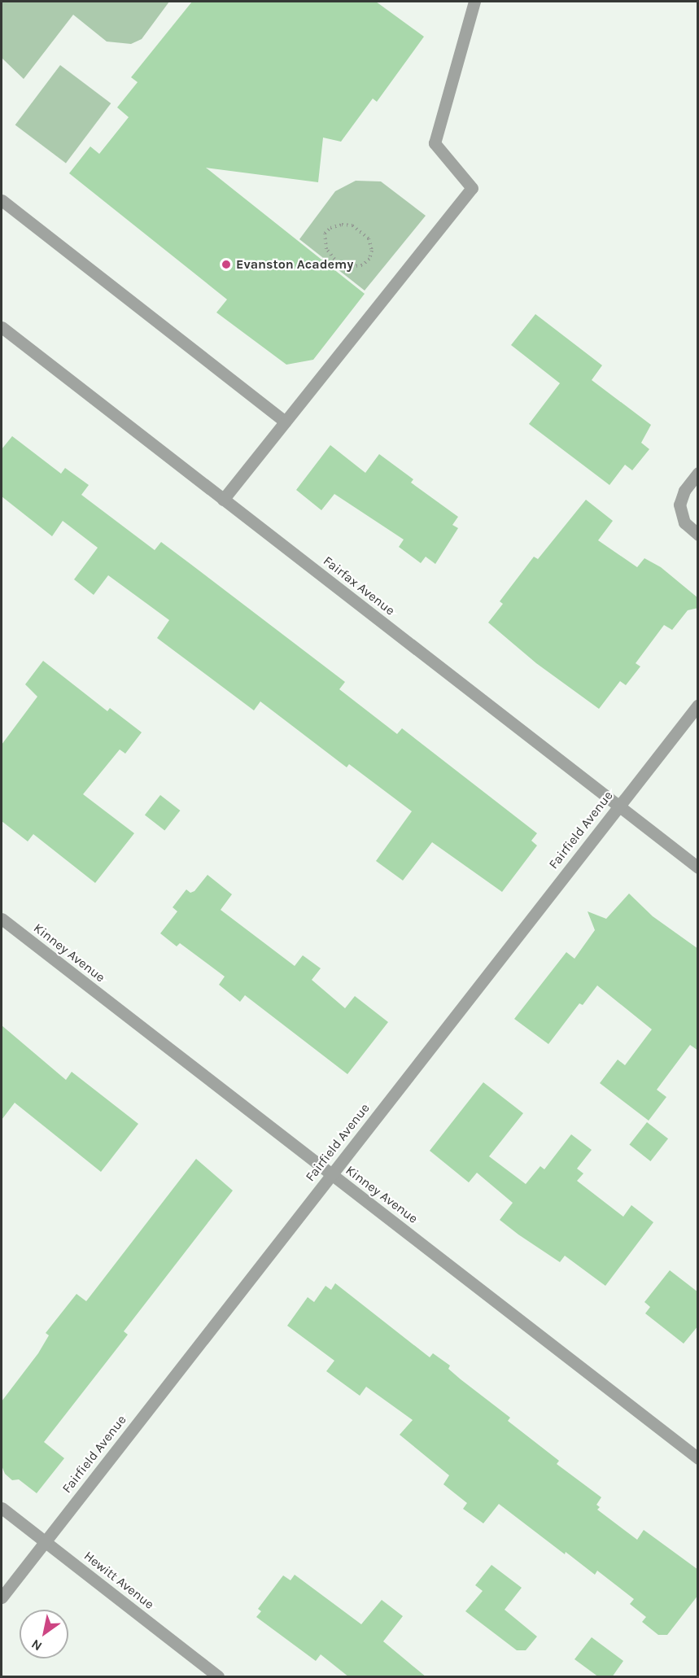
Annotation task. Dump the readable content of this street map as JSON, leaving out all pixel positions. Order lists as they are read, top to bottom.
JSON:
{
  "streets": {
    "street": [
      "Fairfax Avenue",
      "Fairfield Avenue",
      "Kinney Avenue",
      "Hewitt Avenue"
    ]
  },
  "crossings": [
    ["Fairfax Avenue", "Fairfield Avenue"],
    ["Fairfield Avenue", "Kinney Avenue"],
    ["Fairfield Avenue", "Hewitt Avenue"]
  ],
  "places": ["Evanston Academy"],
  "north": "bottom left"
}
